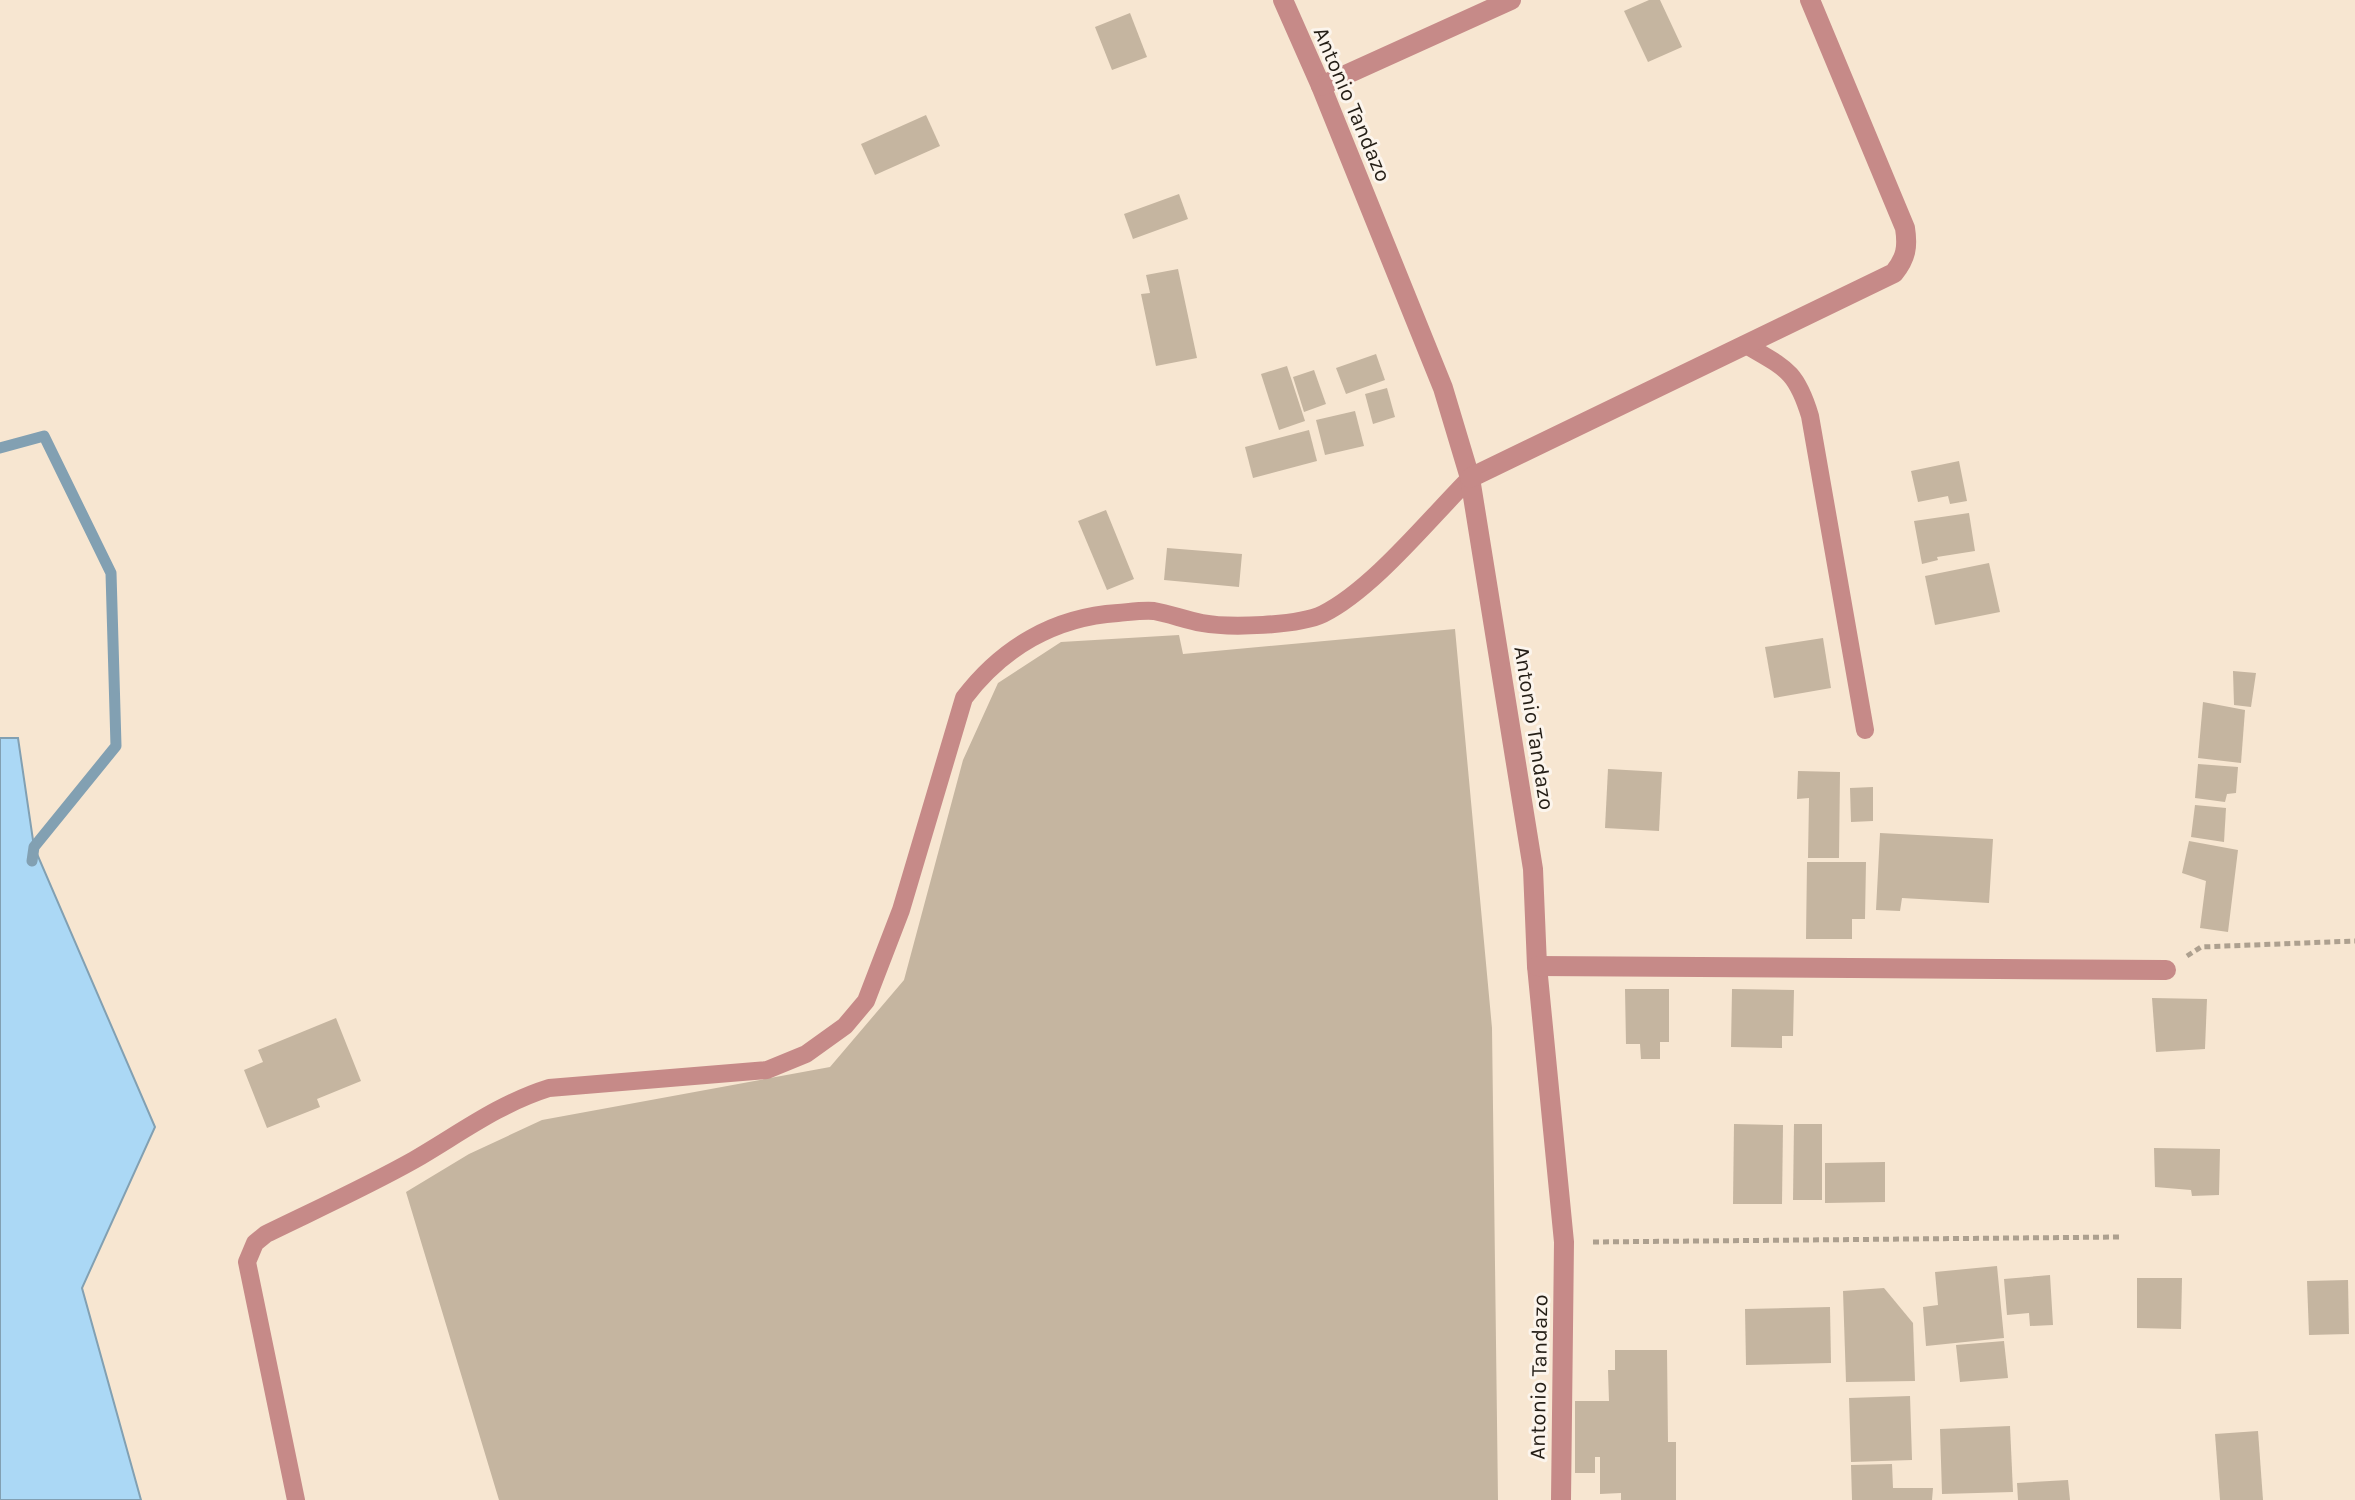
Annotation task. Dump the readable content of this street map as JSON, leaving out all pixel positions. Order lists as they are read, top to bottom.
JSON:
{
  "streets": {
    "street": ["Antonio Tandazo"]
  }
}
